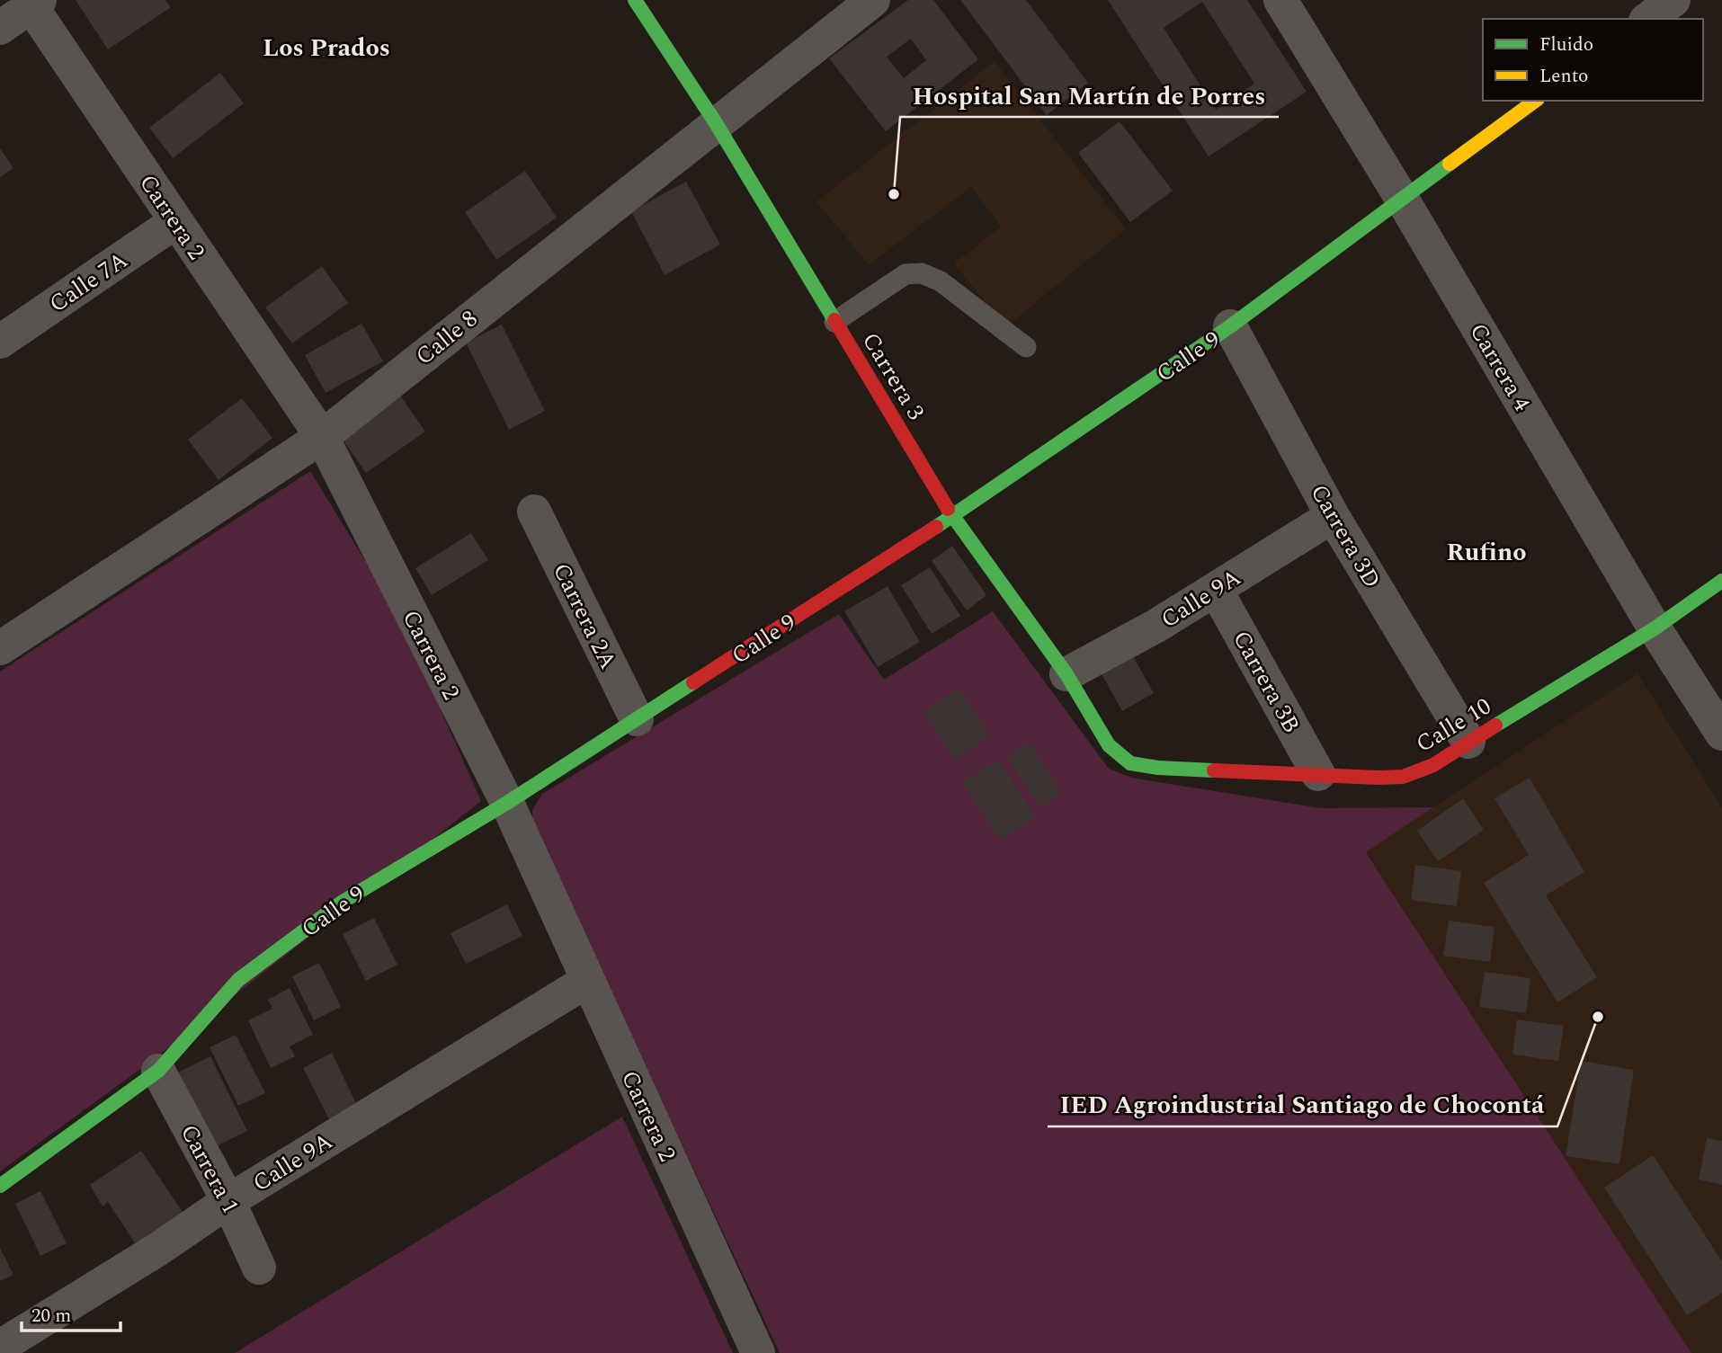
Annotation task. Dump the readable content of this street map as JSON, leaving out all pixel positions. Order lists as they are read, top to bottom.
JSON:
{
  "streets": {
    "street": [
      "Carrera 2",
      "Calle 7A",
      "Calle 8",
      "Calle 9",
      "Carrera 4",
      "Carrera 3",
      "Carrera 3D",
      "Calle 9A",
      "Carrera 2A",
      "Carrera 3B",
      "Calle 10",
      "Carrera 1"
    ]
  },
  "crossings": [
    ["Carrera 2", "Calle 7A"],
    ["Carrera 2", "Calle 8"],
    ["Carrera 2", "Calle 9"],
    ["Carrera 2", "Calle 9A"],
    ["Calle 8", "Carrera 3"],
    ["Calle 9", "Carrera 4"],
    ["Calle 9", "Carrera 3"],
    ["Calle 9", "Carrera 3D"],
    ["Calle 9", "Carrera 2A"],
    ["Calle 9", "Carrera 1"],
    ["Carrera 4", "Calle 10"],
    ["Carrera 3", "Calle 9A"],
    ["Carrera 3", "Calle 10"],
    ["Carrera 3D", "Calle 9A"],
    ["Carrera 3D", "Calle 10"],
    ["Calle 9A", "Carrera 3B"],
    ["Calle 9A", "Carrera 1"],
    ["Carrera 3B", "Calle 10"]
  ],
  "districts": ["Los Prados", "Rufino"],
  "places": ["Hospital San Martín de Porres", "IED Agroindustrial Santiago de Chocontá"],
  "legend": ["Fluido", "Lento"],
  "scale_bar": "20 m"
}
